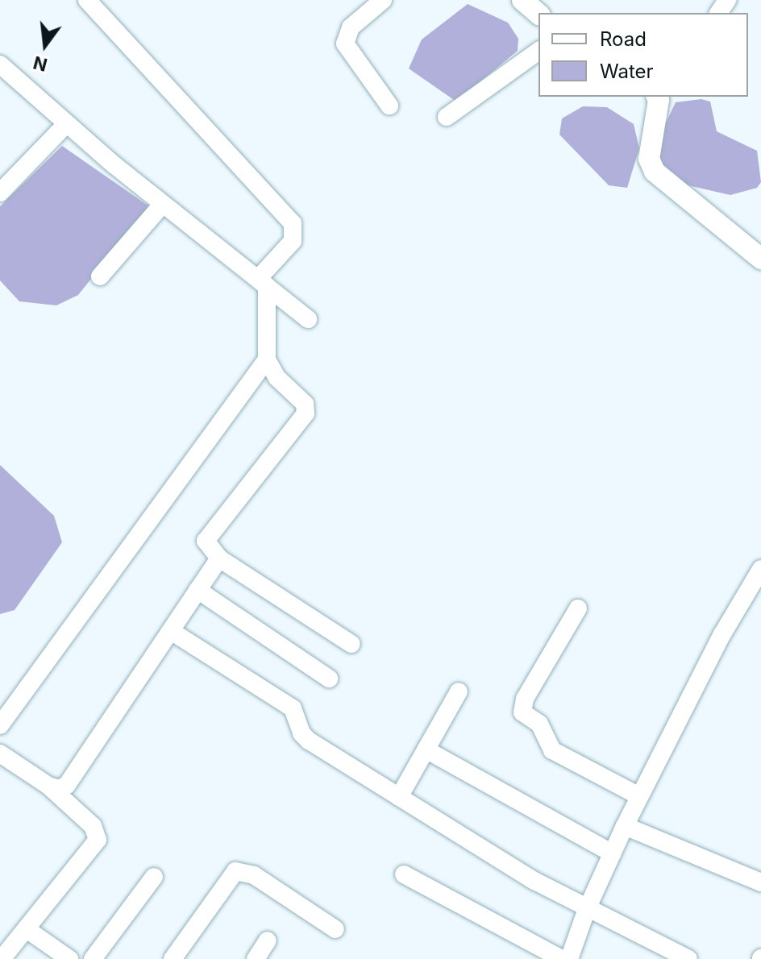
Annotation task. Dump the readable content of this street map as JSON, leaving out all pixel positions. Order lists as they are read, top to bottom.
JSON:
{
  "legend": ["Road", "Water"],
  "north": "bottom"
}
